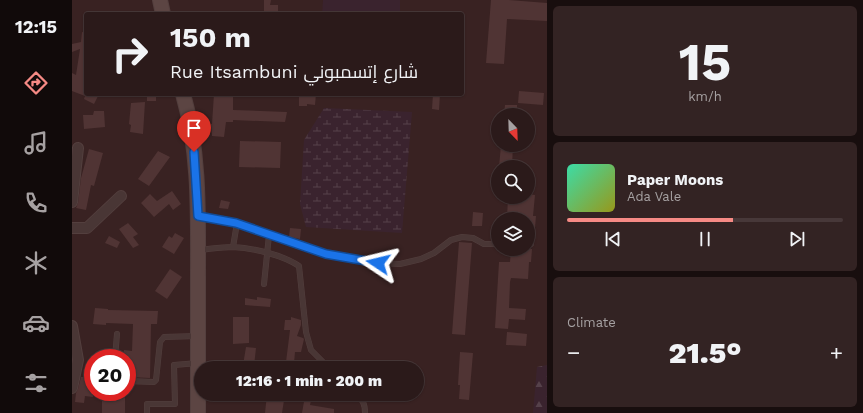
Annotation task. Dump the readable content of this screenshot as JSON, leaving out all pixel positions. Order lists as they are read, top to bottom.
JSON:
{
  "north": "bottom right",
  "page": {
    "tabs": "12:15",
    "tile": [
      ["15", "km/h"],
      "Climate"
    ],
    "turn": ["150 m", "Rue Itsambuni شارع إتسمبوني"],
    "song": ["Paper Moons", "Ada Vale"],
    "heat": ["−", "21.5°", "+"],
    "limit": "20",
    "trip": "12:16 · 1 min · 200 m"
  }
}
